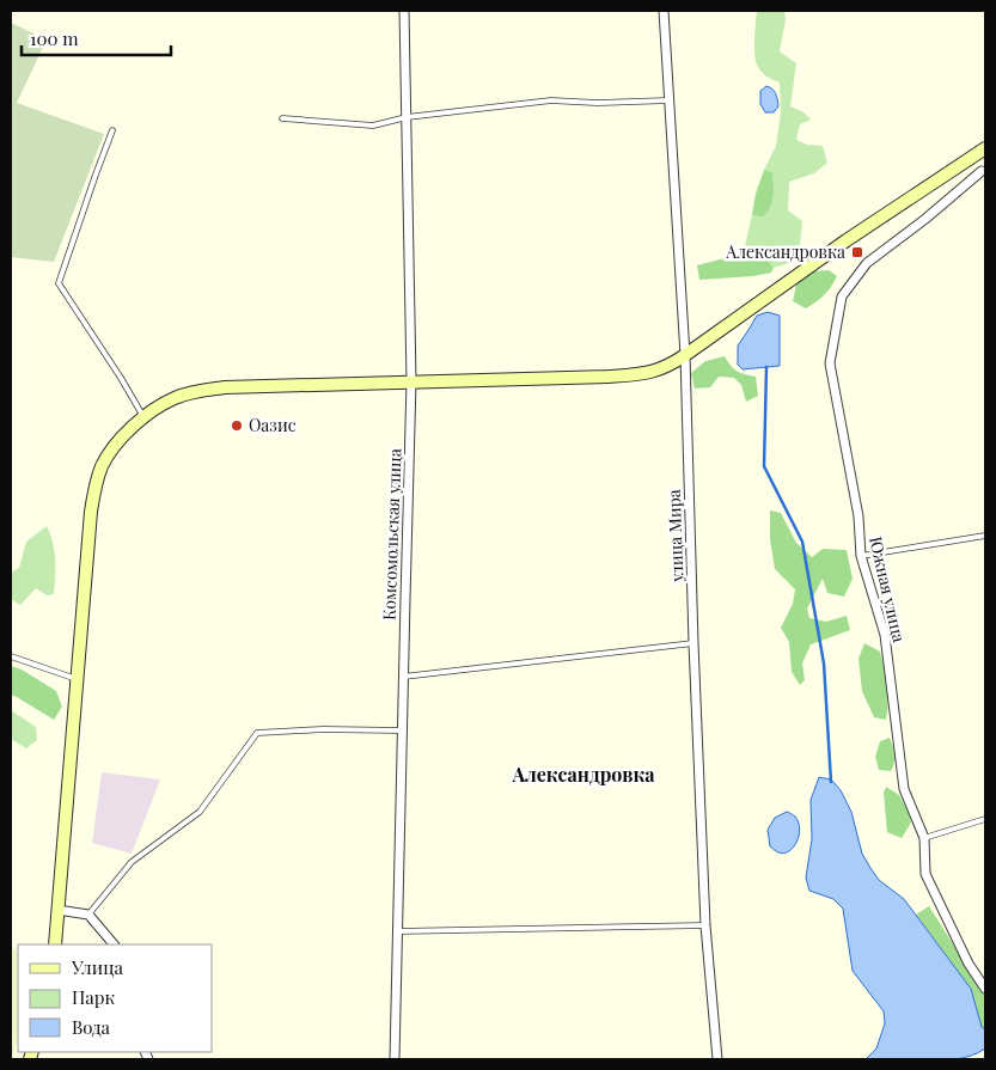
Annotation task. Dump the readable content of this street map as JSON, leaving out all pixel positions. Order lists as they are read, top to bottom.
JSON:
{
  "streets": {
    "street": ["Комсомольская улица", "улица Мира", "Южная улица"]
  },
  "districts": ["Александровка"],
  "places": {
    "transit": ["Александровка"],
    "other": ["Оазис"]
  },
  "legend": ["Улица", "Парк", "Вода"],
  "scale_bar": "100 m"
}
